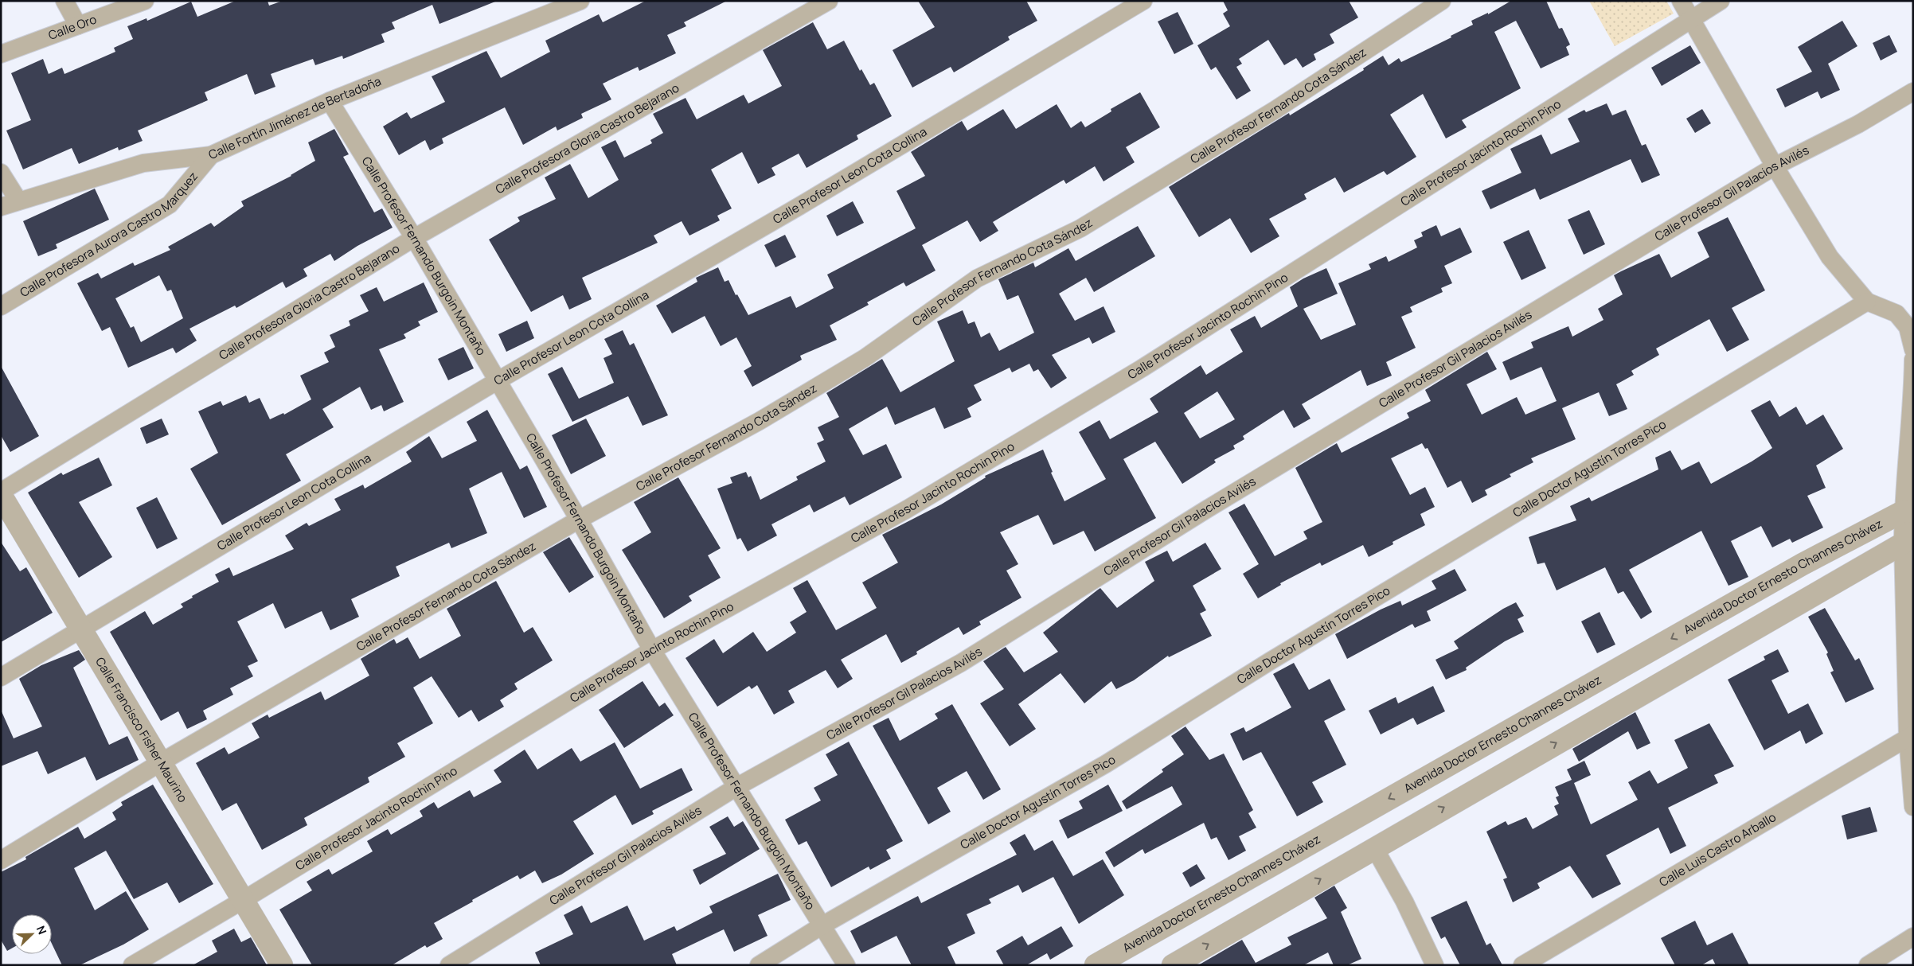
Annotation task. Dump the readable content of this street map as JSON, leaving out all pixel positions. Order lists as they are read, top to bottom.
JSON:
{
  "streets": {
    "street": [
      "Calle Oro",
      "Calle Profesor Fernando Cota Sández",
      "Calle Fortín Jiménez de Bertadoña",
      "Calle Profesora Gloria Castro Bejarano",
      "Calle Profesor Jacinto Rochin Pino",
      "Calle Profesor Leon Cota Collina",
      "Calle Profesor Gil Palacios Avilés",
      "Calle Profesora Aurora Castro Marquez",
      "Calle Profesor Fernando Burgoin Montaño",
      "Calle Doctor Agustín Torres Pico",
      "Avenida Doctor Ernesto Channes Chávez",
      "Calle Francisco Fisher Maurino",
      "Calle Luis Castro Arballo"
    ]
  },
  "crossings": [
    ["Calle Profesor Fernando Cota Sández", "Calle Profesor Fernando Burgoin Montaño"],
    ["Calle Profesor Fernando Cota Sández", "Calle Francisco Fisher Maurino"],
    ["Calle Fortín Jiménez de Bertadoña", "Calle Profesora Aurora Castro Marquez"],
    ["Calle Fortín Jiménez de Bertadoña", "Calle Profesor Fernando Burgoin Montaño"],
    ["Calle Profesora Gloria Castro Bejarano", "Calle Profesor Fernando Burgoin Montaño"],
    ["Calle Profesor Jacinto Rochin Pino", "Calle Profesor Fernando Burgoin Montaño"],
    ["Calle Profesor Jacinto Rochin Pino", "Calle Francisco Fisher Maurino"],
    ["Calle Profesor Leon Cota Collina", "Calle Profesor Fernando Burgoin Montaño"],
    ["Calle Profesor Leon Cota Collina", "Calle Francisco Fisher Maurino"],
    ["Calle Profesor Gil Palacios Avilés", "Calle Profesor Fernando Burgoin Montaño"],
    ["Calle Profesor Fernando Burgoin Montaño", "Calle Doctor Agustín Torres Pico"]
  ],
  "north": "top right"
}
